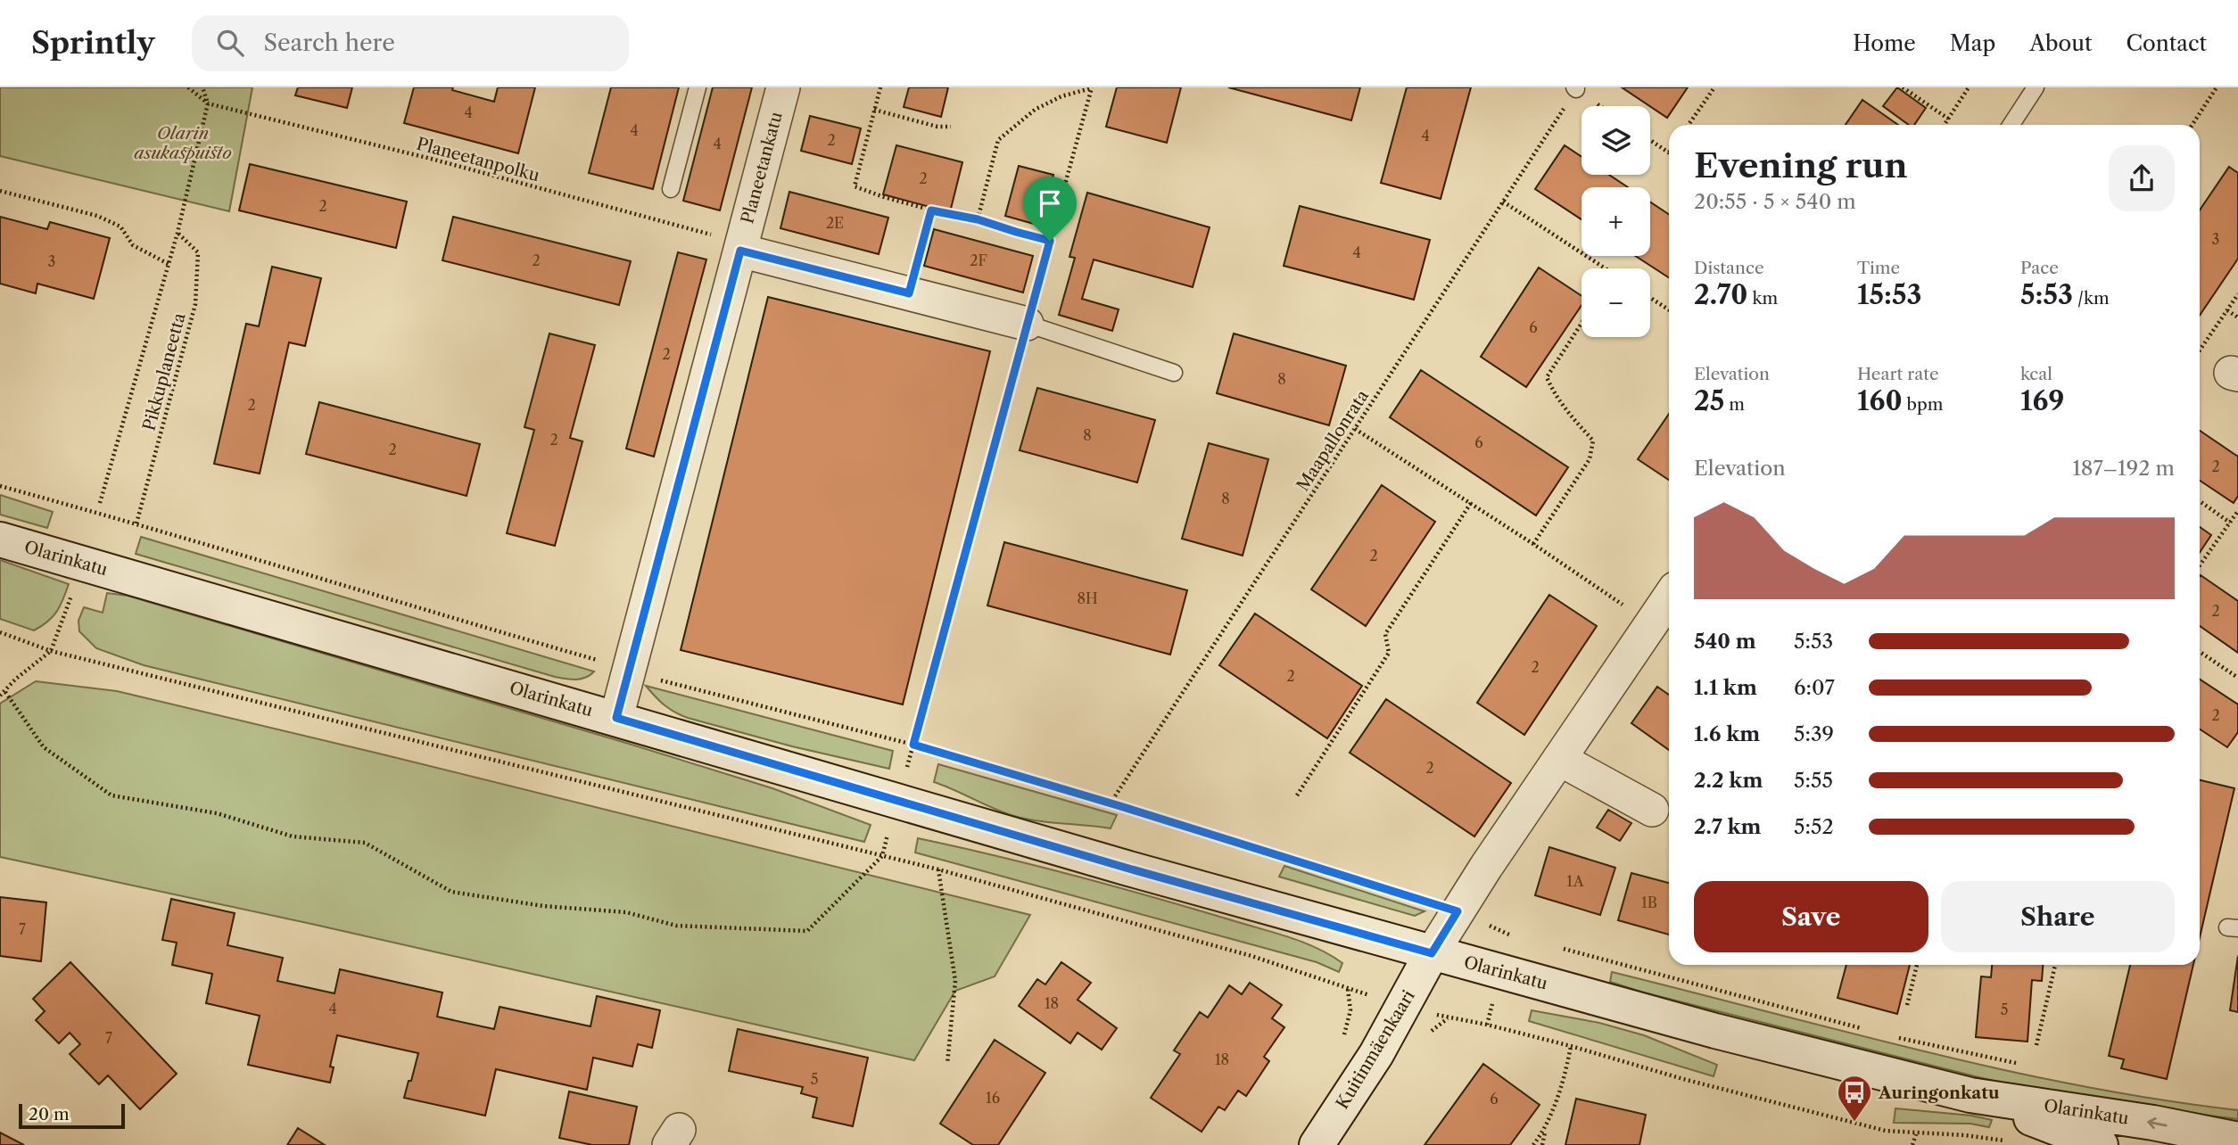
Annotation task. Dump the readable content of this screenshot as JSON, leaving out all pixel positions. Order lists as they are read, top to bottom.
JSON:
{
  "streets": {
    "main road": ["Olarinkatu", "Kuitinmäenkaari"],
    "street": ["Planeetankatu"],
    "path": ["Planeetanpolku", "Pikkuplaneetta", "Maapallonrata"]
  },
  "crossings": [
    ["Planeetanpolku", "Planeetankatu"],
    ["Planeetanpolku", "Pikkuplaneetta"],
    ["Planeetankatu", "Olarinkatu"],
    ["Olarinkatu", "Kuitinmäenkaari"]
  ],
  "parks": ["Olarin asukaspuisto"],
  "places": {
    "bus stop": ["Auringonkatu"]
  },
  "house_numbers": [
    "4",
    "4",
    "4",
    "2",
    "4",
    "2",
    "2",
    "2E",
    "3",
    "4",
    "2",
    "2F",
    "3",
    "6",
    "2",
    "8",
    "2",
    "8",
    "2",
    "6",
    "2",
    "2",
    "8",
    "2",
    "8H",
    "2",
    "2",
    "2",
    "2",
    "2",
    "1A",
    "1B",
    "7",
    "18",
    "4",
    "5",
    "7",
    "18",
    "5",
    "16",
    "6"
  ],
  "scale_bar": "20 m",
  "page": {
    "header": "Sprintly",
    "search": "Search here",
    "nav": [
      "Home",
      "Map",
      "About",
      "Contact"
    ],
    "map_buttons": ["+", "−"],
    "heading": ["Evening run", "20:55 · 5 × 540 m"],
    "stats": [
      ["Distance", "2.70 km"],
      ["Time", "15:53"],
      ["Pace", "5:53 /km"],
      ["Elevation", "25 m"],
      ["Heart rate", "160 bpm"],
      ["kcal", "169"]
    ],
    "chart": ["Elevation", "187–192 m"],
    "list": [
      {
        "name": "540 m",
        "note": "5:53"
      },
      {
        "name": "1.1 km",
        "note": "6:07"
      },
      {
        "name": "1.6 km",
        "note": "5:39"
      },
      {
        "name": "2.2 km",
        "note": "5:55"
      },
      {
        "name": "2.7 km",
        "note": "5:52"
      }
    ],
    "buttons": ["Save", "Share"],
    "scale": "20 m"
  }
}
